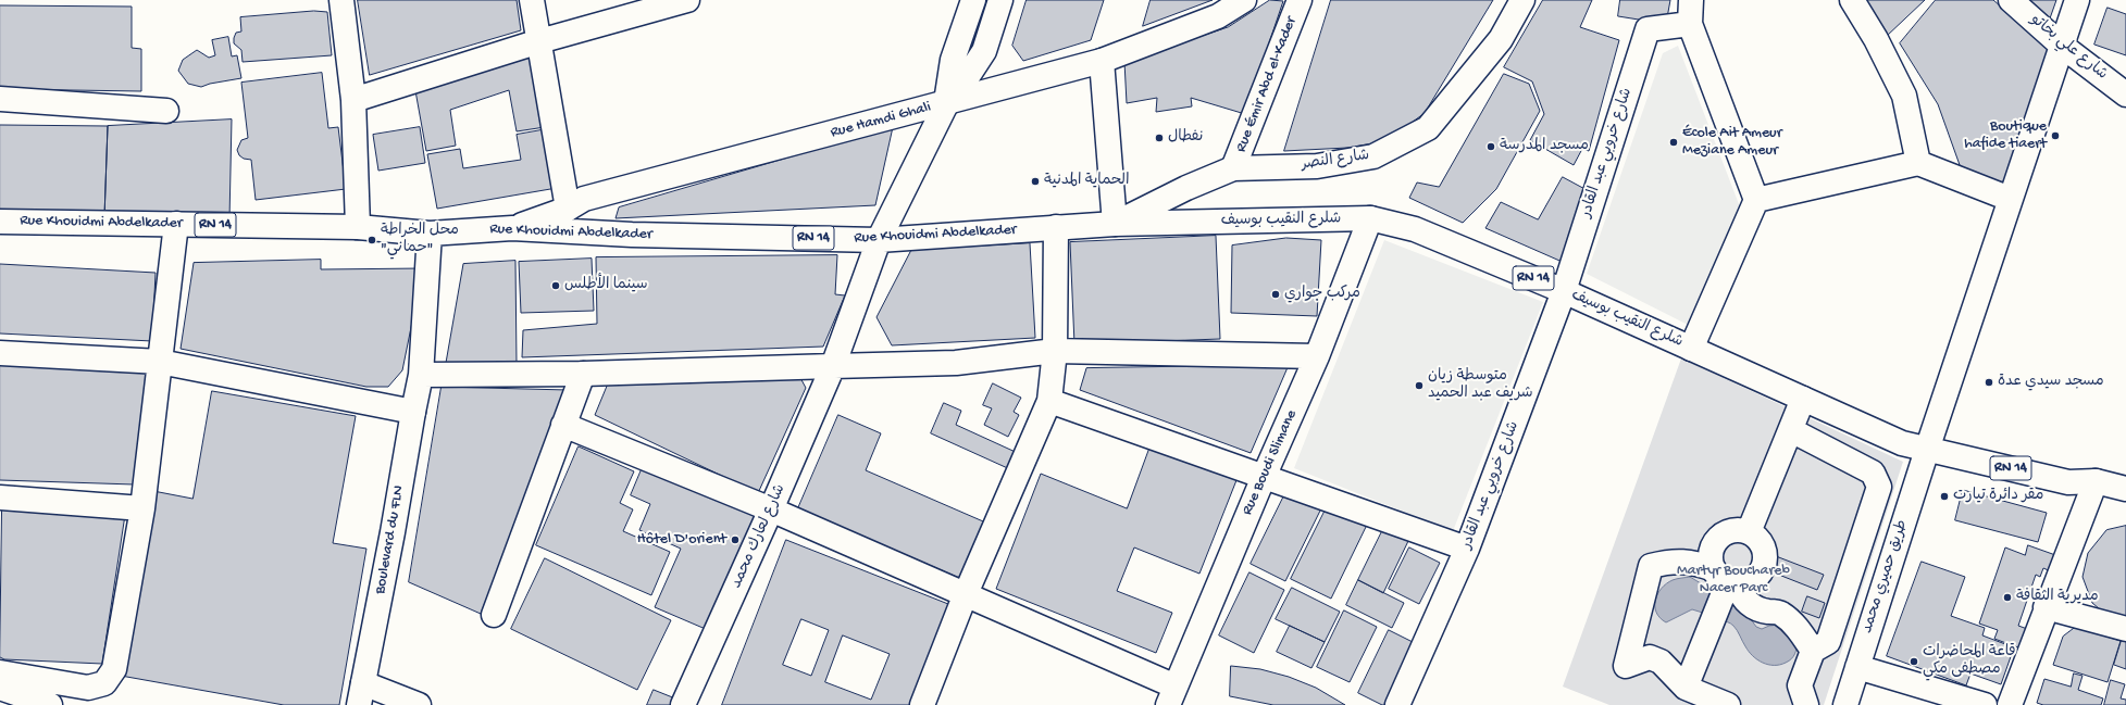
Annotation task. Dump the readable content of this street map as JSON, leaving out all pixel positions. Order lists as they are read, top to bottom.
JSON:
{
  "streets": {
    "street": [
      "شارع علي بخاتو",
      "Rue Émir Abd el-Kader",
      "Rue Hamdi Ghali",
      "شارع خروبي عبد القادر",
      "شارع النصر",
      "شلرع النقيب بوسيف",
      "Rue Khouidmi Abdelkader",
      "RN 14",
      "Rue Boudi Slimane",
      "شارع لعارك محمد",
      "Boulevard du FLN",
      "طريق حميري محمد"
    ]
  },
  "crossings": [
    ["شارع علي بخاتو", "طريق حميري محمد"],
    ["Rue Émir Abd el-Kader", "شارع النصر"],
    ["Rue Hamdi Ghali", "Rue Khouidmi Abdelkader"],
    ["Rue Hamdi Ghali", "شارع لعارك محمد"],
    ["شارع خروبي عبد القادر", "شلرع النقيب بوسيف"],
    ["شارع النصر", "شلرع النقيب بوسيف"],
    ["شارع النصر", "Rue Khouidmi Abdelkader"],
    ["شلرع النقيب بوسيف", "Rue Khouidmi Abdelkader"],
    ["شلرع النقيب بوسيف", "Rue Boudi Slimane"],
    ["شلرع النقيب بوسيف", "طريق حميري محمد"],
    ["Rue Khouidmi Abdelkader", "شارع لعارك محمد"],
    ["Rue Khouidmi Abdelkader", "Boulevard du FLN"]
  ],
  "parks": ["Martyr Bouchareb Nacer Parc"],
  "places": [
    "Boutique hafide tiaert",
    "نفطال",
    "École Ait Ameur Meziane Ameur",
    "مسجد المدرسة",
    "الحماية المدنية",
    "محل الخراطة \"حماني\"",
    "سينما الأطلس",
    "مركب جواري",
    "مسجد سيدي عدة",
    "متوسطة زيان شريف عبد الحميد",
    "مقر دائرة تيارت",
    "Hôtel D'orient",
    "مديرية الثقافة",
    "قاعة المحاضرات مصطفى مكي"
  ]
}
